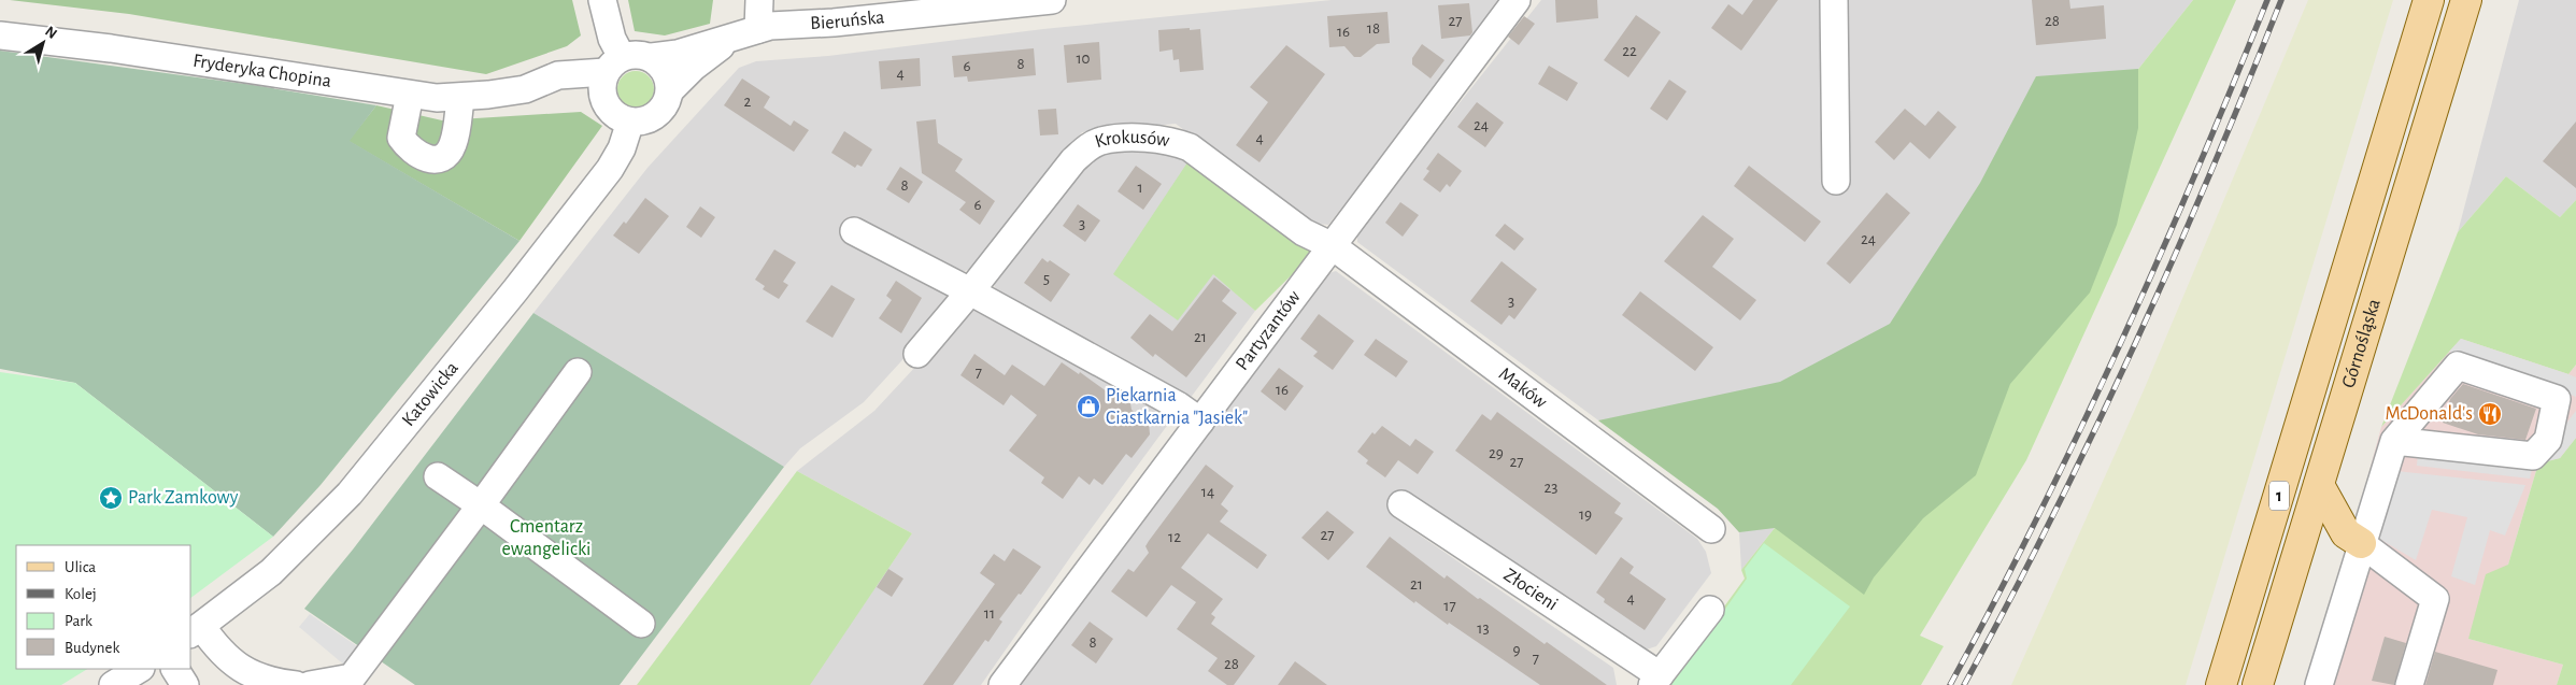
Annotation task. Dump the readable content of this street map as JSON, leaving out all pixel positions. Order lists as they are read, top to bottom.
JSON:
{
  "streets": {
    "main road": ["Górnośląska", "1"],
    "street": [
      "Bieruńska",
      "Fryderyka Chopina",
      "Krokusów",
      "Partyzantów",
      "Maków",
      "Katowicka",
      "Złocieni"
    ]
  },
  "crossings": [
    ["Bieruńska", "Fryderyka Chopina"],
    ["Bieruńska", "Katowicka"],
    ["Fryderyka Chopina", "Katowicka"],
    ["Krokusów", "Partyzantów"],
    ["Krokusów", "Maków"],
    ["Partyzantów", "Maków"]
  ],
  "parks": ["Cmentarz ewangelicki"],
  "places": {
    "shop": ["Piekarnia Ciastkarnia \"Jasiek\""],
    "restaurant": ["McDonald's"],
    "place": ["Park Zamkowy"]
  },
  "house_numbers": [
    "27",
    "28",
    "18",
    "16",
    "22",
    "10",
    "8",
    "6",
    "4",
    "2",
    "24",
    "4",
    "8",
    "1",
    "6",
    "3",
    "24",
    "5",
    "3",
    "21",
    "7",
    "16",
    "29",
    "27",
    "23",
    "14",
    "19",
    "27",
    "12",
    "21",
    "4",
    "17",
    "11",
    "13",
    "8",
    "9",
    "7",
    "28"
  ],
  "legend": [
    "Ulica",
    "Kolej",
    "Park",
    "Budynek"
  ],
  "north": "top right"
}
